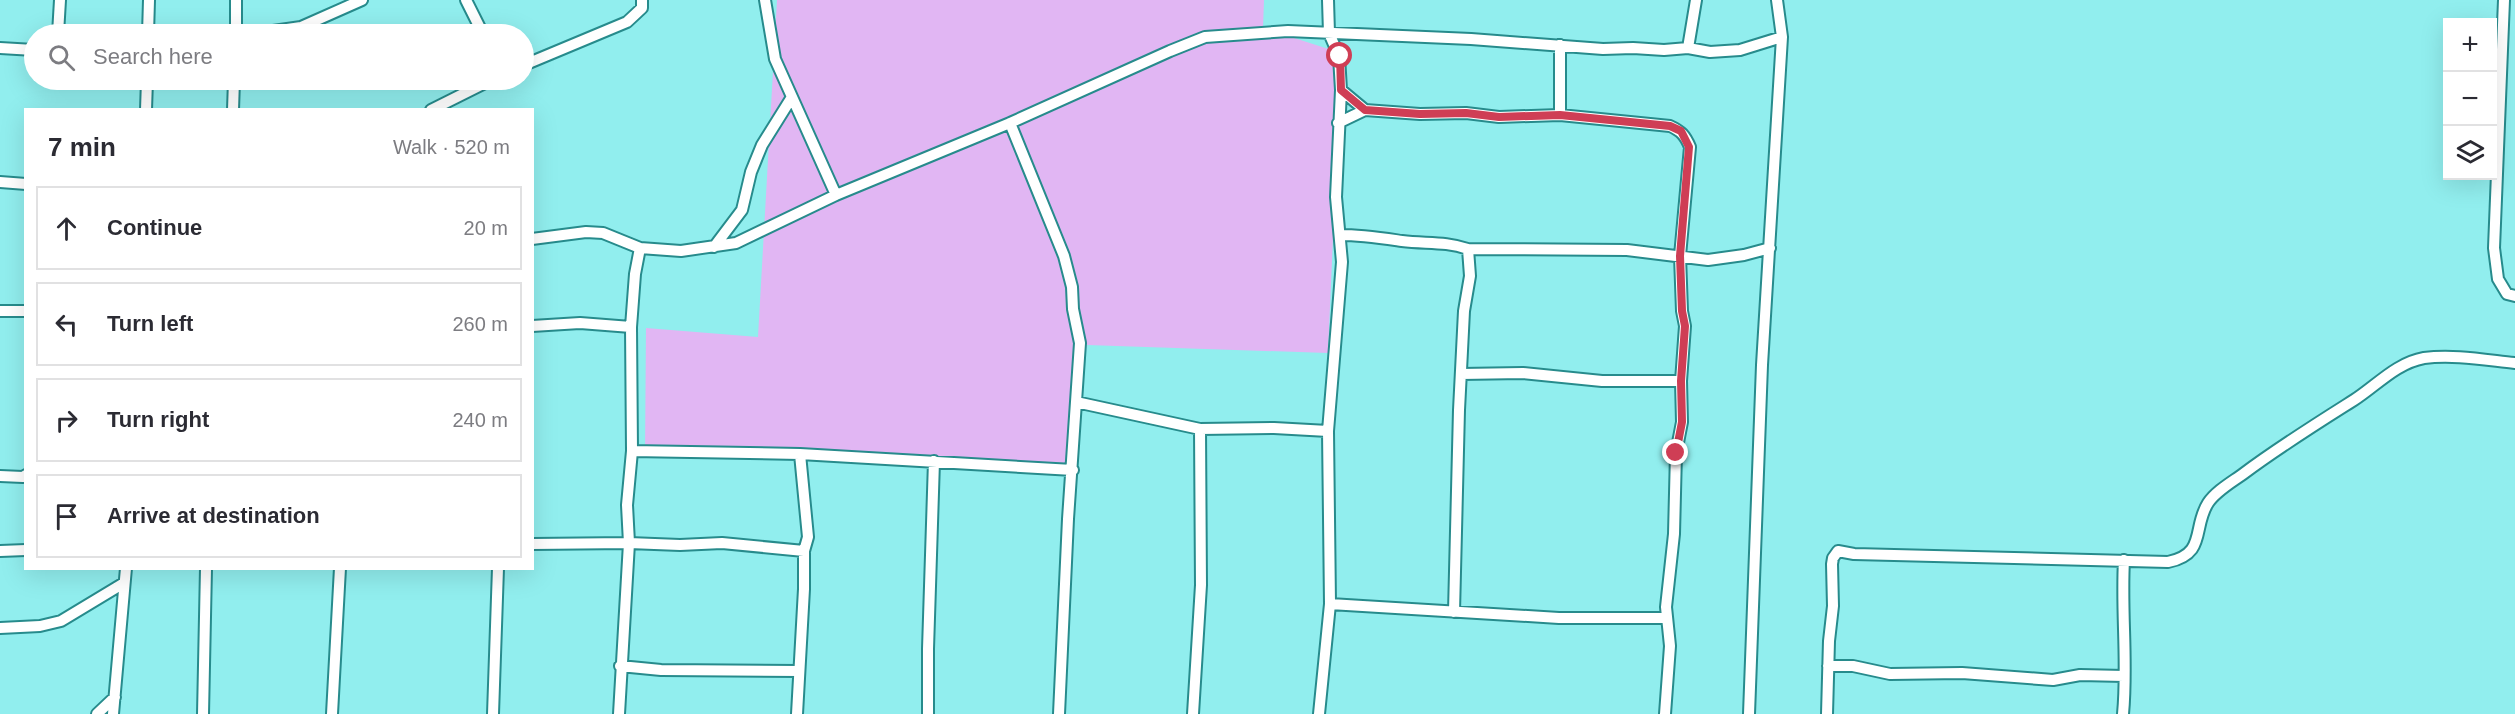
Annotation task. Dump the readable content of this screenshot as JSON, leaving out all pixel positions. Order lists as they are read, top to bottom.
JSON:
{
  "page": {
    "map_buttons": ["+", "−"],
    "search": "Search here",
    "heading": ["7 min", "Walk · 520 m"],
    "list": [
      ["Continue", "20 m"],
      ["Turn left", "260 m"],
      ["Turn right", "240 m"],
      "Arrive at destination"
    ]
  }
}
